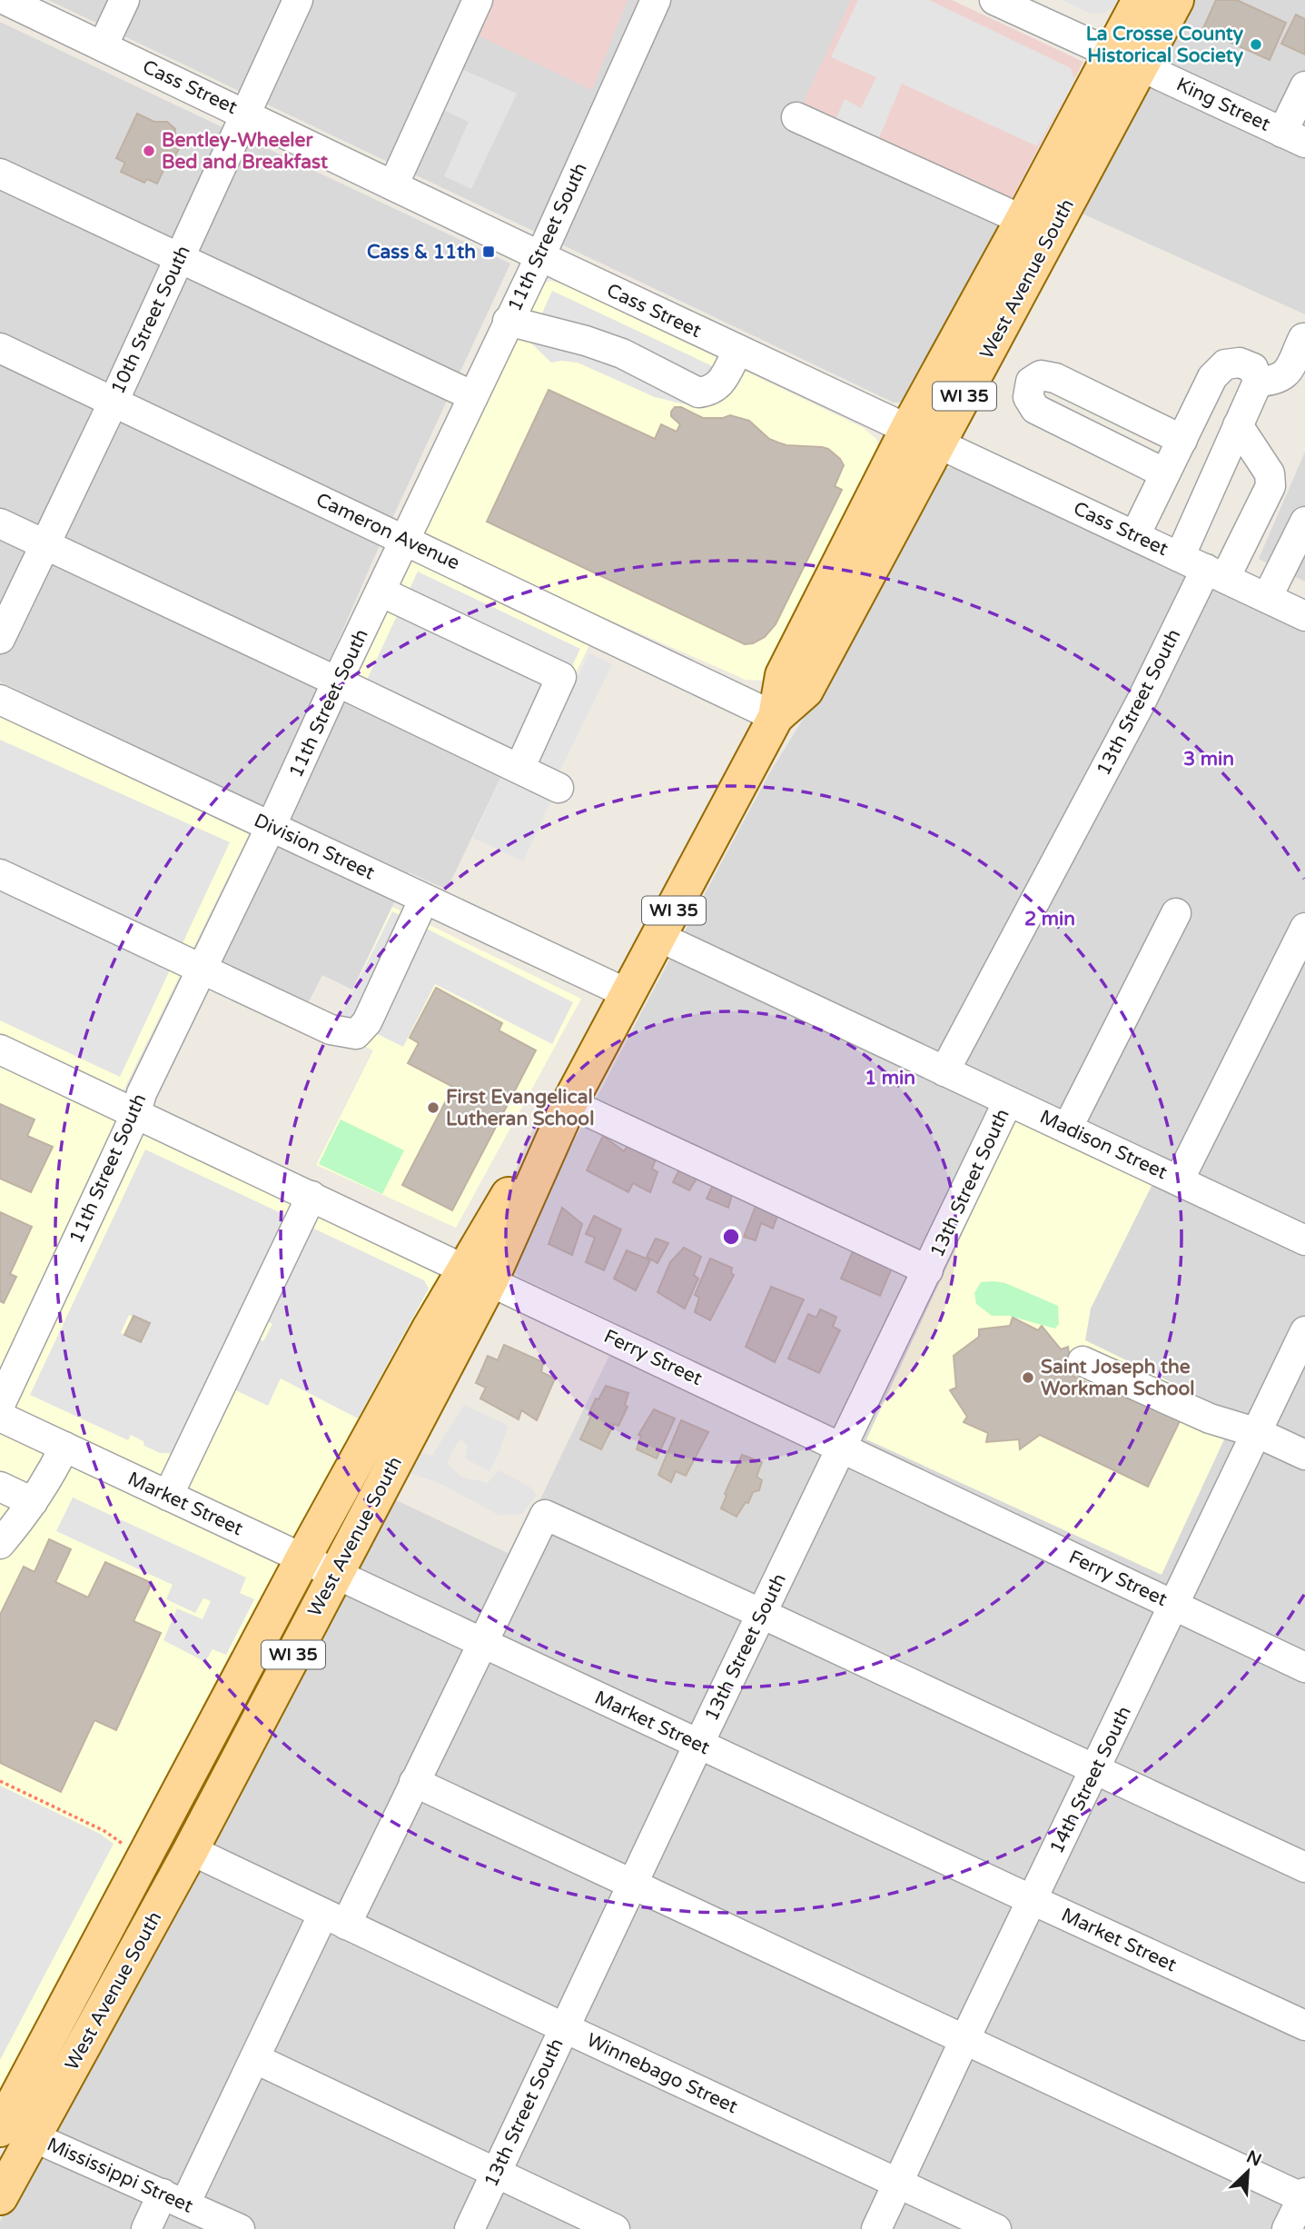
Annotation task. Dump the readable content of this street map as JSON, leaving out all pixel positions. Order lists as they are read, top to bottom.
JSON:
{
  "streets": {
    "main road": ["West Avenue South", "WI 35"],
    "street": [
      "Cass Street",
      "King Street",
      "11th Street South",
      "10th Street South",
      "Cameron Avenue",
      "13th Street South",
      "Division Street",
      "Madison Street",
      "Ferry Street",
      "Market Street",
      "14th Street South",
      "Winnebago Street",
      "Mississippi Street"
    ]
  },
  "crossings": [
    ["Cass Street", "11th Street South"],
    ["Cass Street", "West Avenue South"],
    ["Cass Street", "10th Street South"],
    ["Cass Street", "13th Street South"],
    ["King Street", "West Avenue South"],
    ["11th Street South", "Cameron Avenue"],
    ["11th Street South", "Division Street"],
    ["11th Street South", "Ferry Street"],
    ["West Avenue South", "Cameron Avenue"],
    ["West Avenue South", "Division Street"],
    ["West Avenue South", "Madison Street"],
    ["West Avenue South", "Ferry Street"],
    ["West Avenue South", "Market Street"],
    ["West Avenue South", "Winnebago Street"],
    ["West Avenue South", "Mississippi Street"],
    ["10th Street South", "Cameron Avenue"],
    ["13th Street South", "Madison Street"],
    ["13th Street South", "Ferry Street"],
    ["13th Street South", "Market Street"],
    ["13th Street South", "Winnebago Street"],
    ["Ferry Street", "14th Street South"],
    ["Market Street", "14th Street South"],
    ["14th Street South", "Winnebago Street"]
  ],
  "places": {
    "other": [
      "La Crosse County Historical Society",
      "Bentley-Wheeler Bed and Breakfast",
      "First Evangelical Lutheran School",
      "Saint Joseph the Workman School"
    ],
    "transit": ["Cass & 11th"]
  },
  "north": "top right",
  "rings": ["3 min", "2 min", "1 min"]
}
